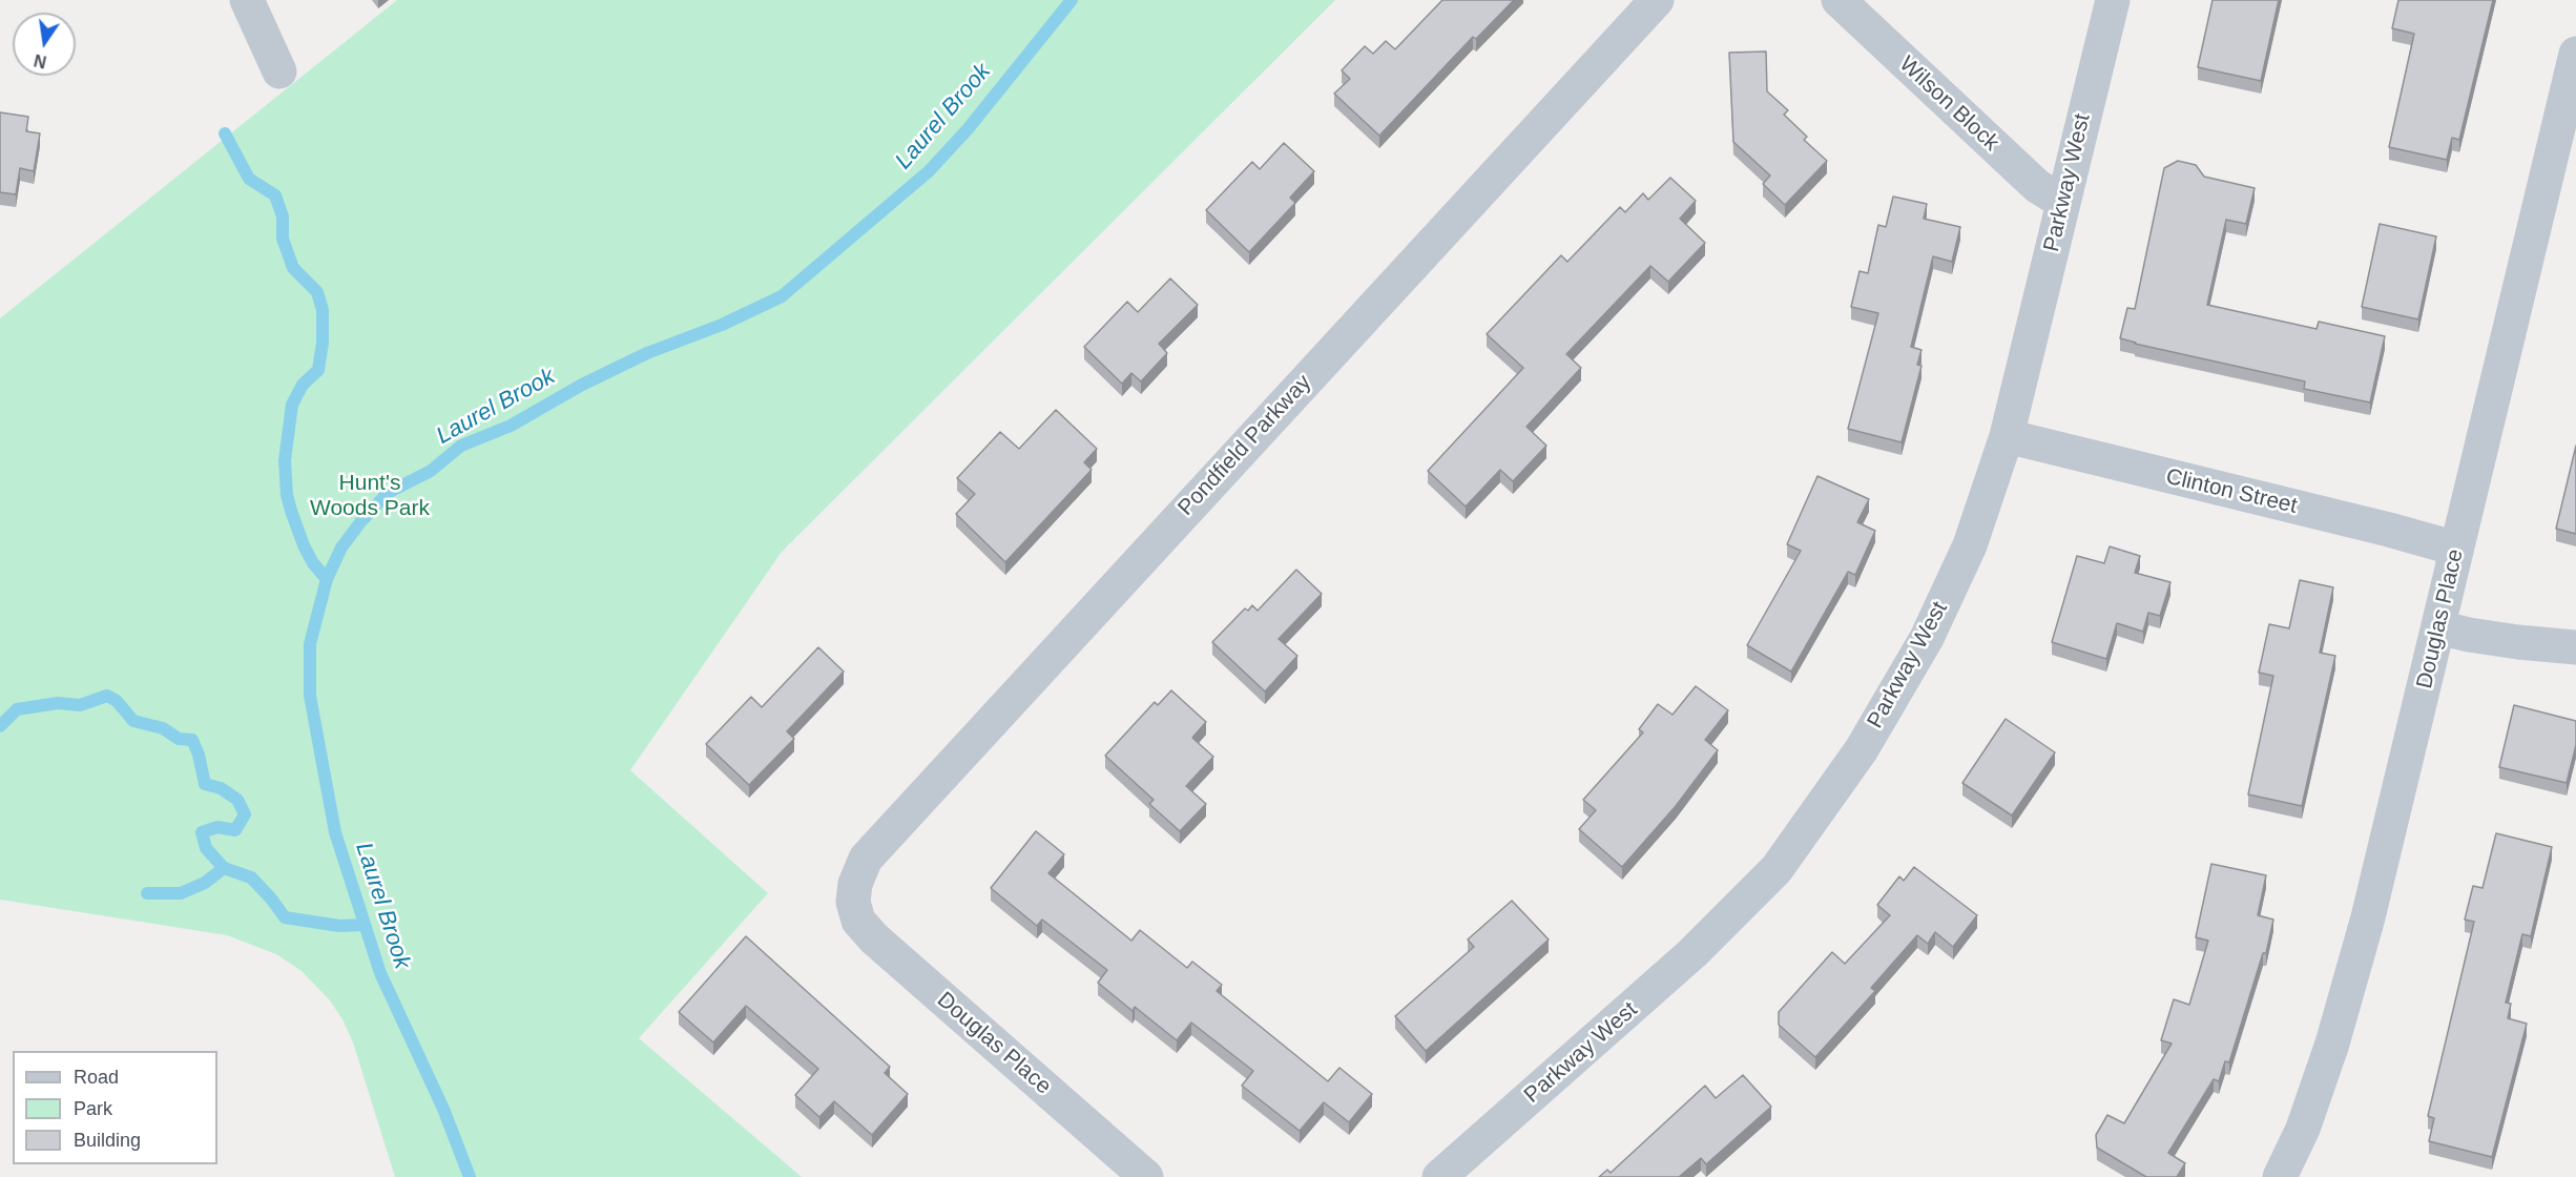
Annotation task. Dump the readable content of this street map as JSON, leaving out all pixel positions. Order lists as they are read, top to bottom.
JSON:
{
  "streets": {
    "street": [
      "Wilson Block",
      "Parkway West",
      "Pondfield Parkway",
      "Clinton Street",
      "Douglas Place"
    ]
  },
  "crossings": [
    ["Wilson Block", "Parkway West"],
    ["Parkway West", "Clinton Street"],
    ["Pondfield Parkway", "Douglas Place"],
    ["Clinton Street", "Douglas Place"]
  ],
  "water": ["Laurel Brook"],
  "parks": ["Hunt's Woods Park"],
  "legend": ["Road", "Park", "Building"],
  "north": "bottom"
}
